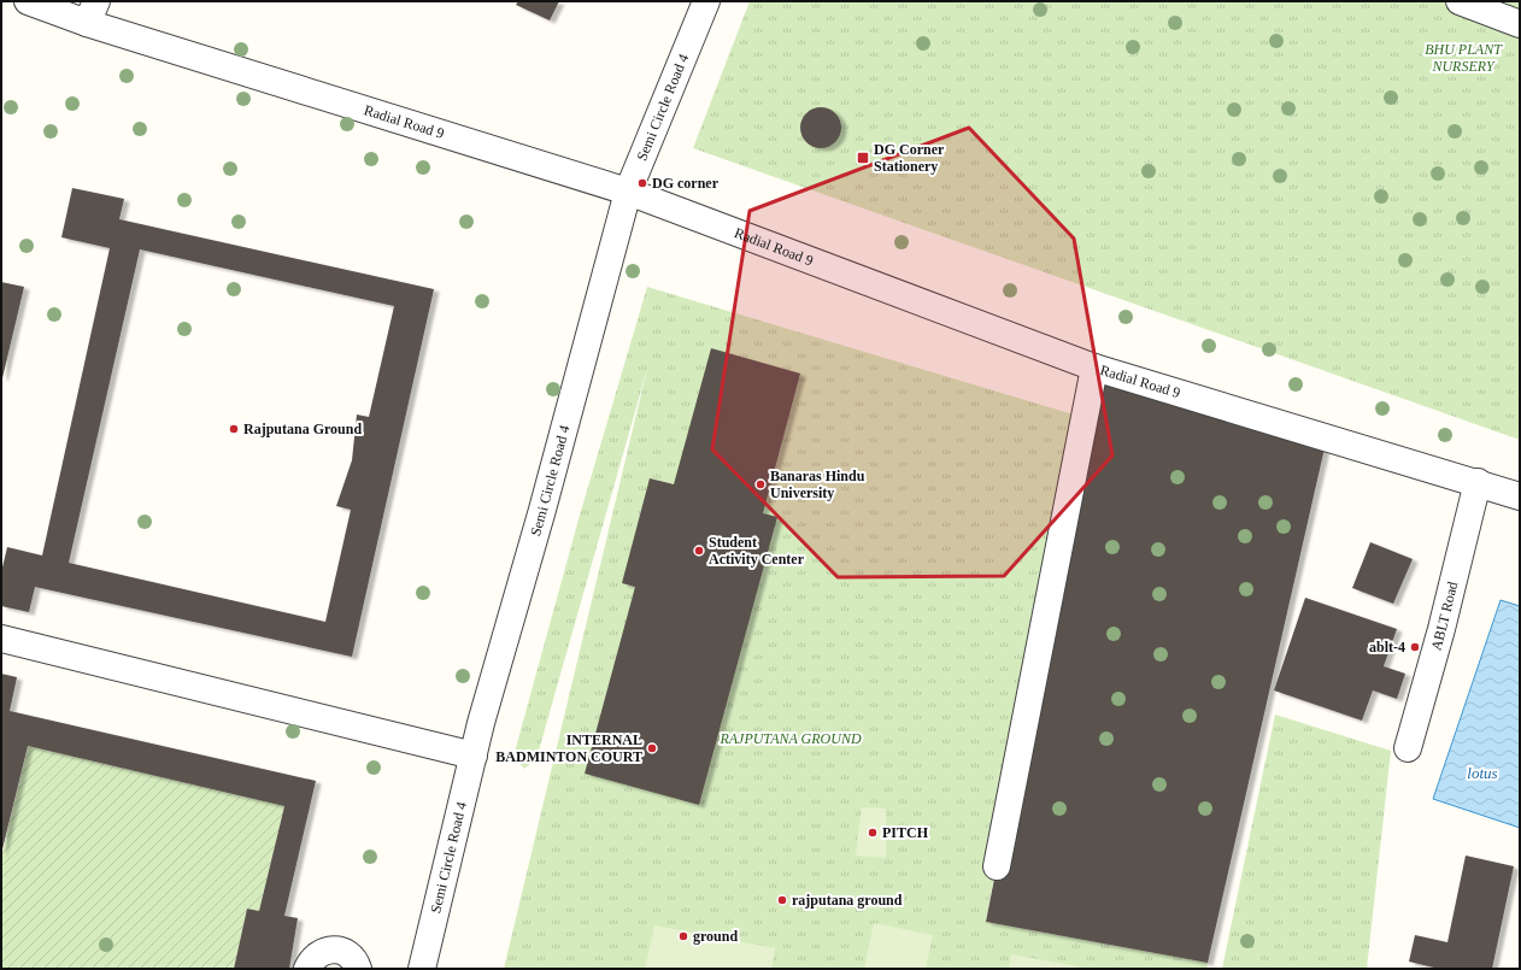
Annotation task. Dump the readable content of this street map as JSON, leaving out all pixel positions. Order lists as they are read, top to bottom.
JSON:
{
  "streets": {
    "lane": ["Semi Circle Road 4", "Radial Road 9", "ABLT Road"]
  },
  "crossings": [
    ["Semi Circle Road 4", "Radial Road 9"],
    ["Radial Road 9", "ABLT Road"]
  ],
  "water": ["lotus"],
  "parks": ["BHU PLANT NURSERY", "RAJPUTANA GROUND"],
  "places": {
    "transit": ["DG Corner Stationery"],
    "other": [
      "DG corner",
      "Rajputana Ground",
      "Banaras Hindu University",
      "Student Activity Center",
      "ablt-4",
      "INTERNAL BADMINTON COURT",
      "PITCH",
      "rajputana ground",
      "ground"
    ]
  }
}
